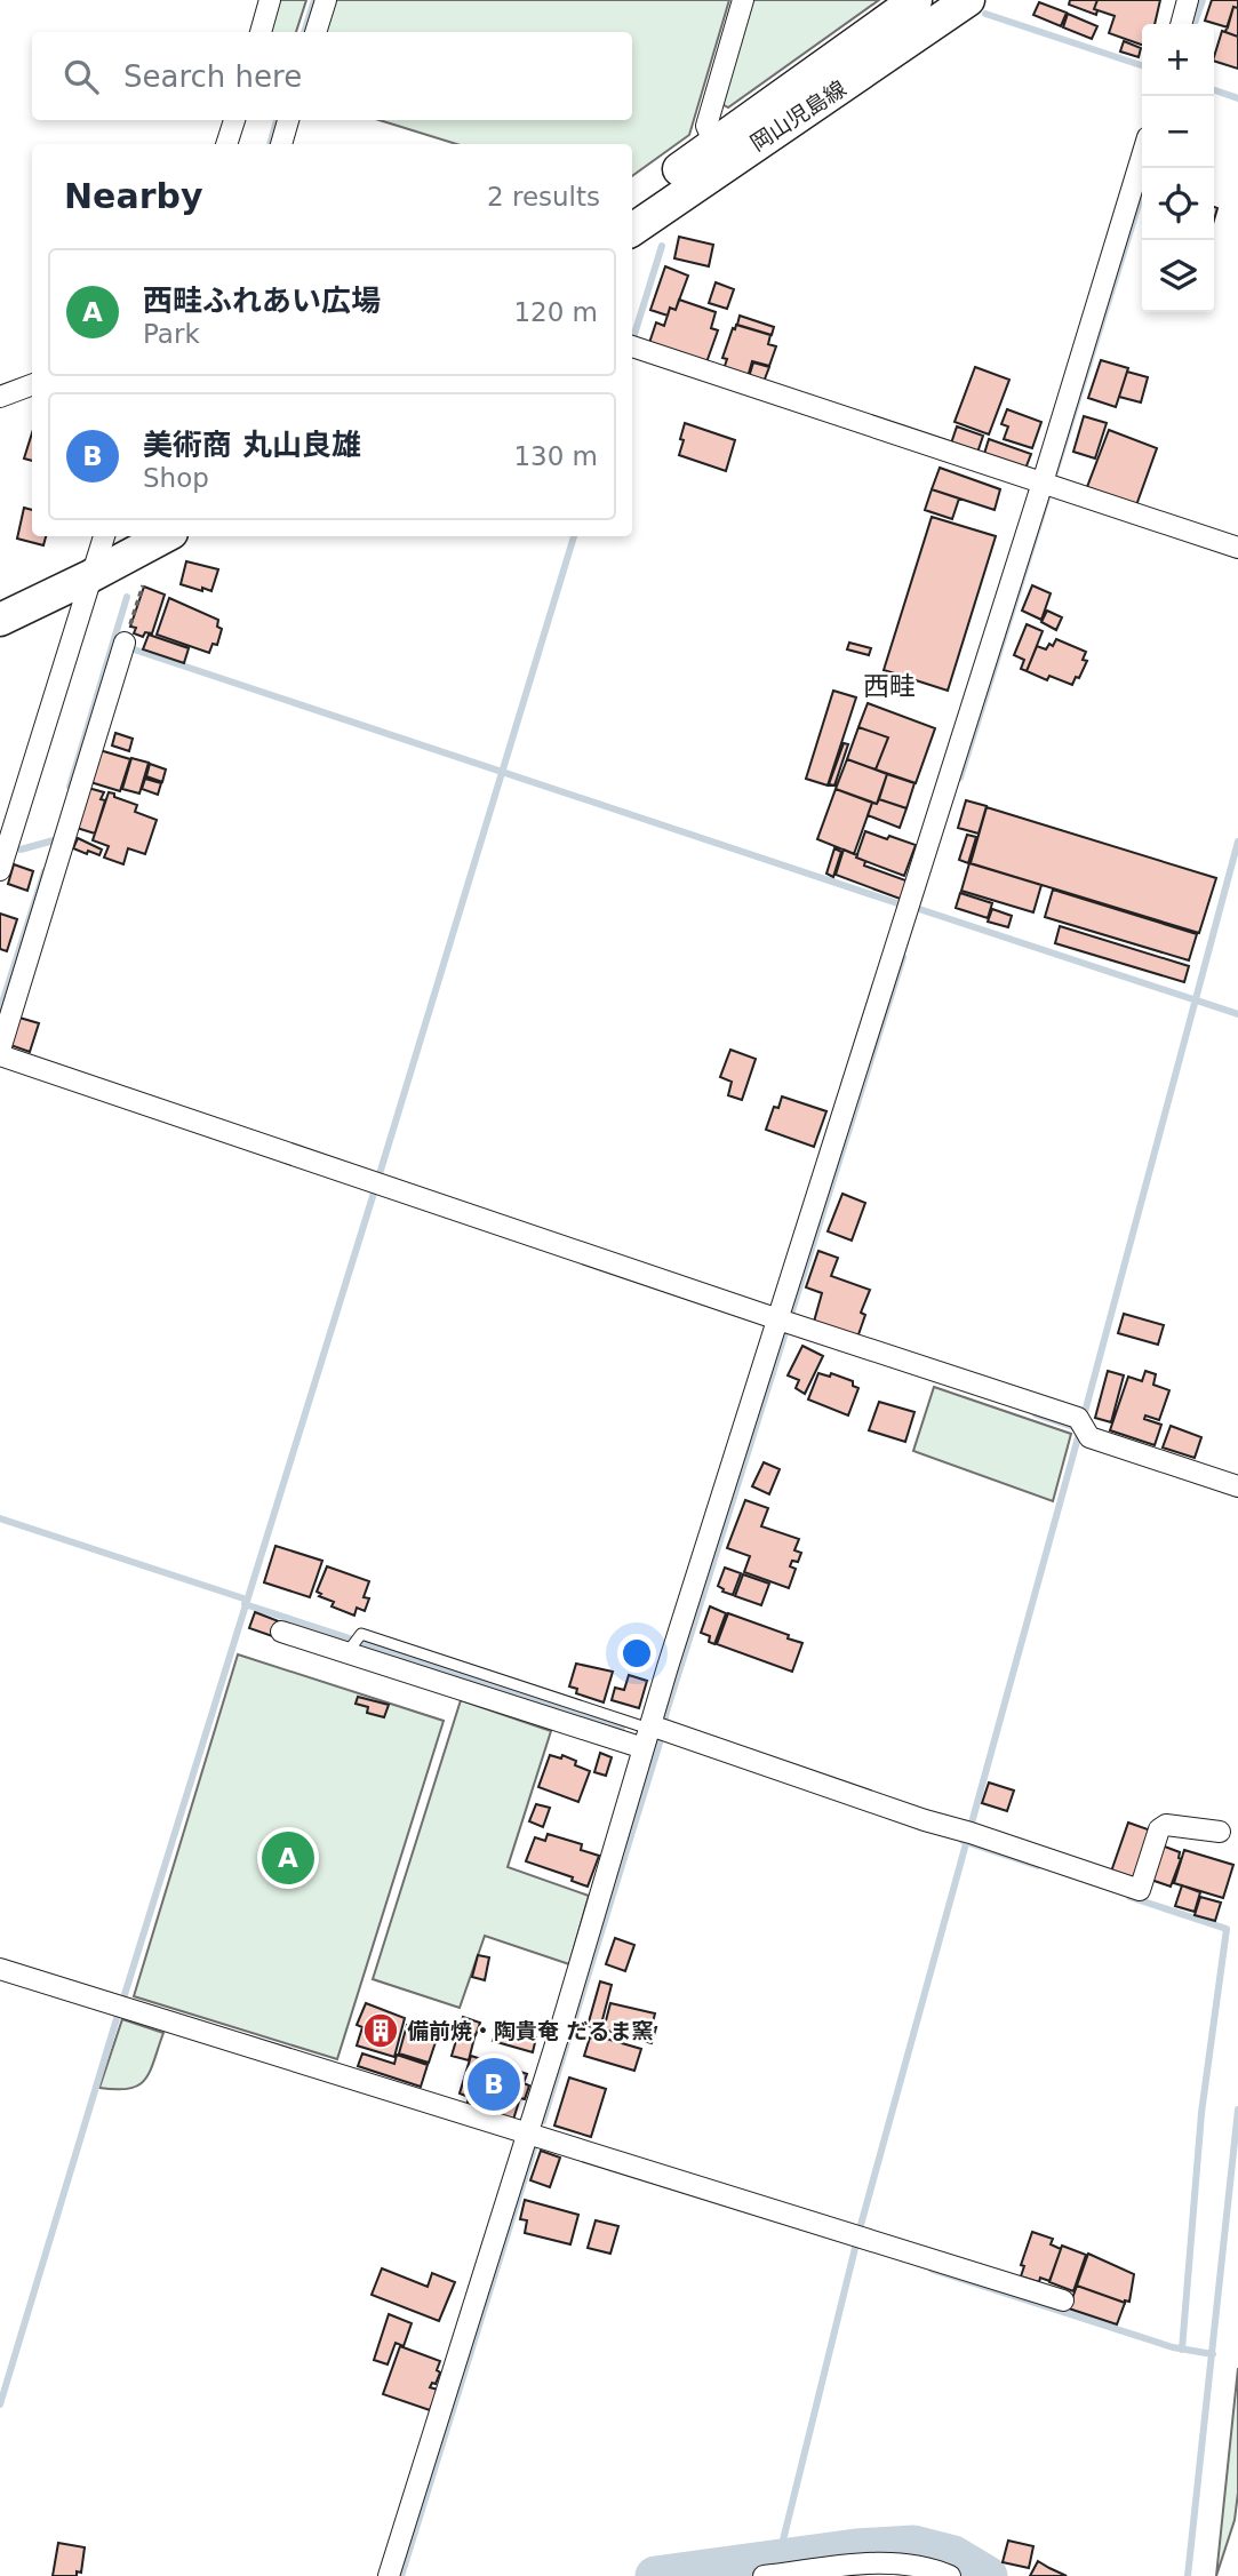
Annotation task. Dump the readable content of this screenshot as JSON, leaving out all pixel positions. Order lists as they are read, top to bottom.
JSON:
{
  "streets": {
    "main road": ["岡山児島線"]
  },
  "districts": ["西畦"],
  "places": {
    "building": ["備前焼・陶貴奄 だるま窯"]
  },
  "page": {
    "map_buttons": ["+", "−"],
    "search": "Search here",
    "heading": ["Nearby", "2 results"],
    "list": [
      {
        "mark": "A",
        "name": "西畦ふれあい広場",
        "note": "Park",
        "value": "120 m"
      },
      {
        "mark": "B",
        "name": "美術商 丸山良雄",
        "note": "Shop",
        "value": "130 m"
      }
    ],
    "pins": ["A", "B"]
  }
}
